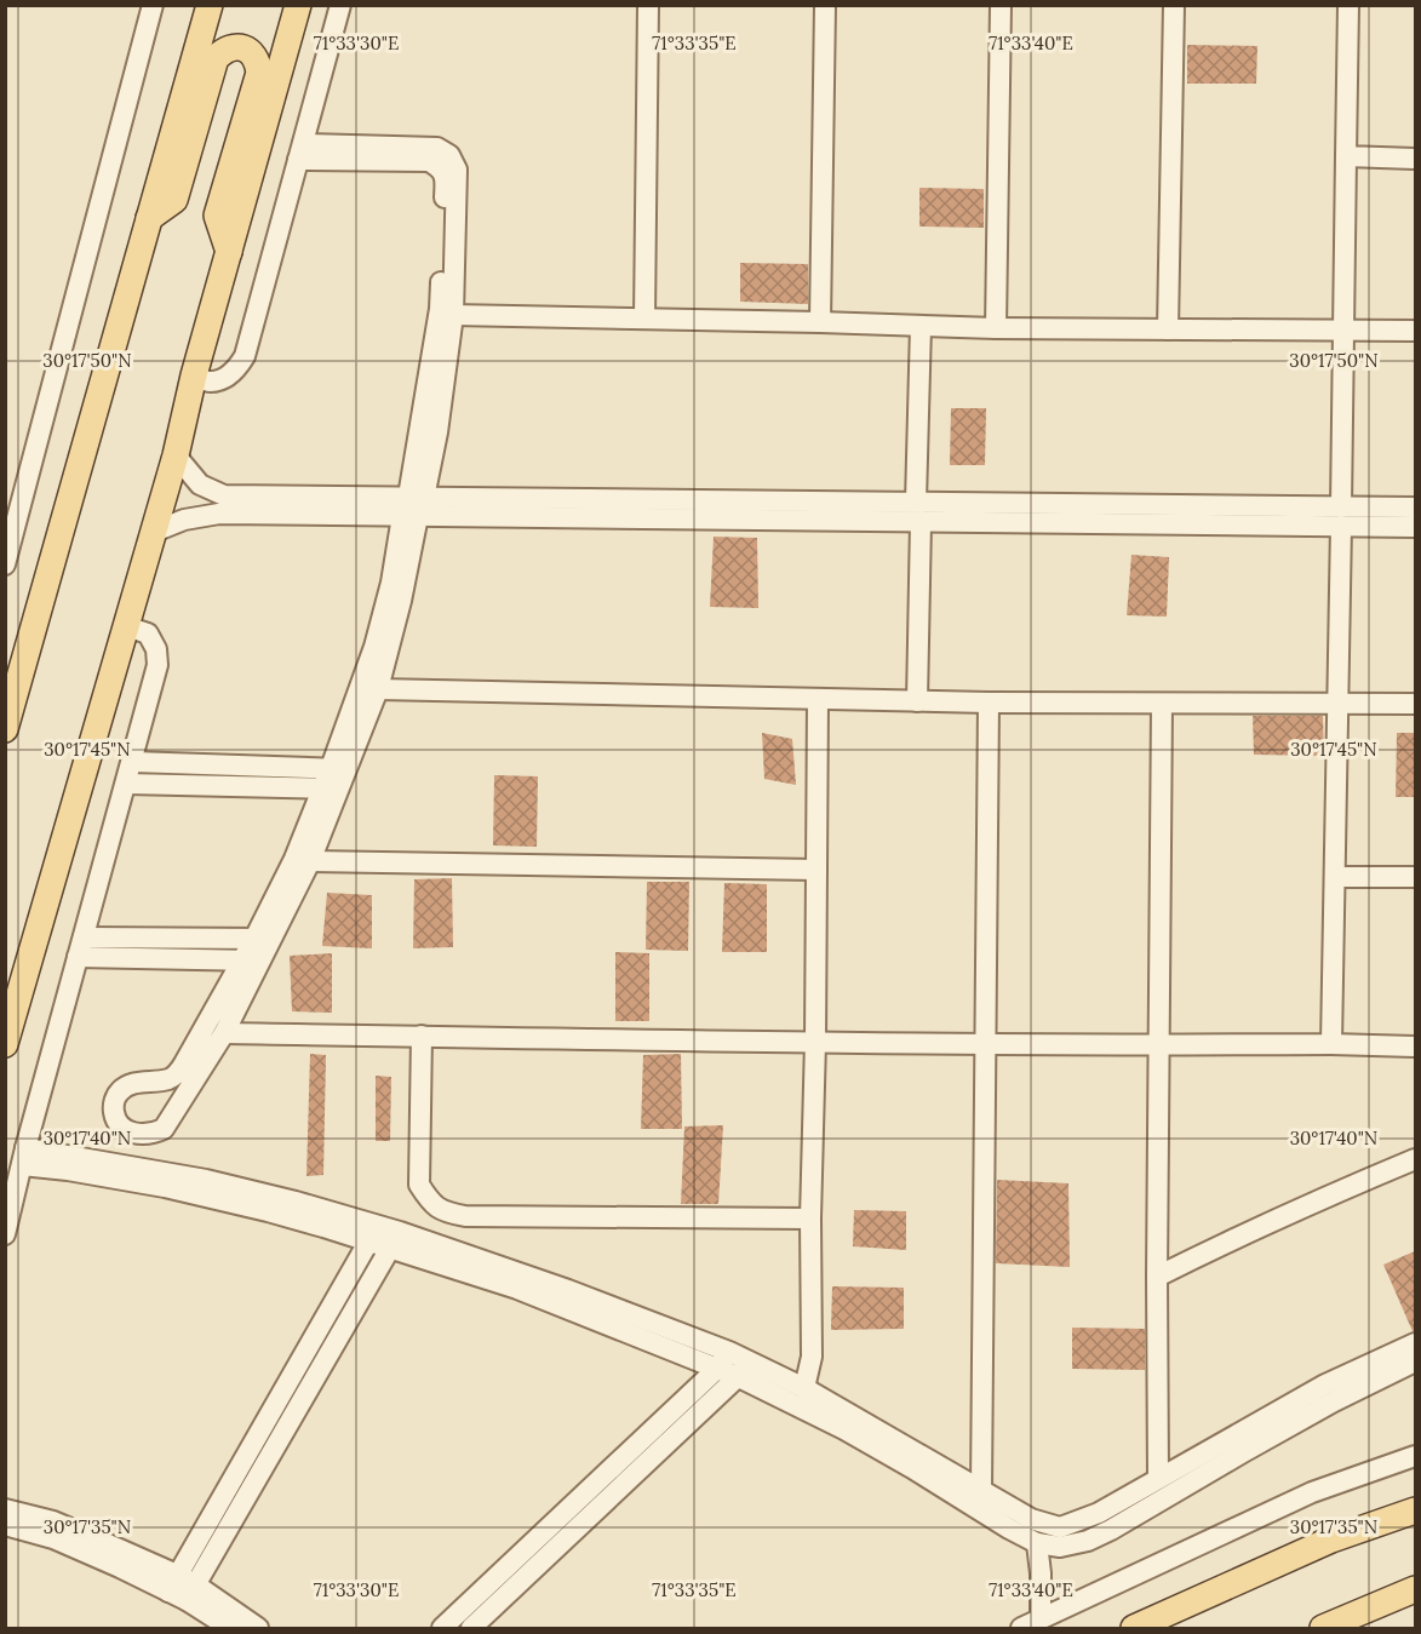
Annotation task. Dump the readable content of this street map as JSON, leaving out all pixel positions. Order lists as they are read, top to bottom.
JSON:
{
  "coordinates": [
    "71°33'30\"E",
    "71°33'35\"E",
    "71°33'40\"E",
    "30°17'50\"N",
    "30°17'45\"N",
    "30°17'40\"N",
    "30°17'35\"N"
  ]
}
